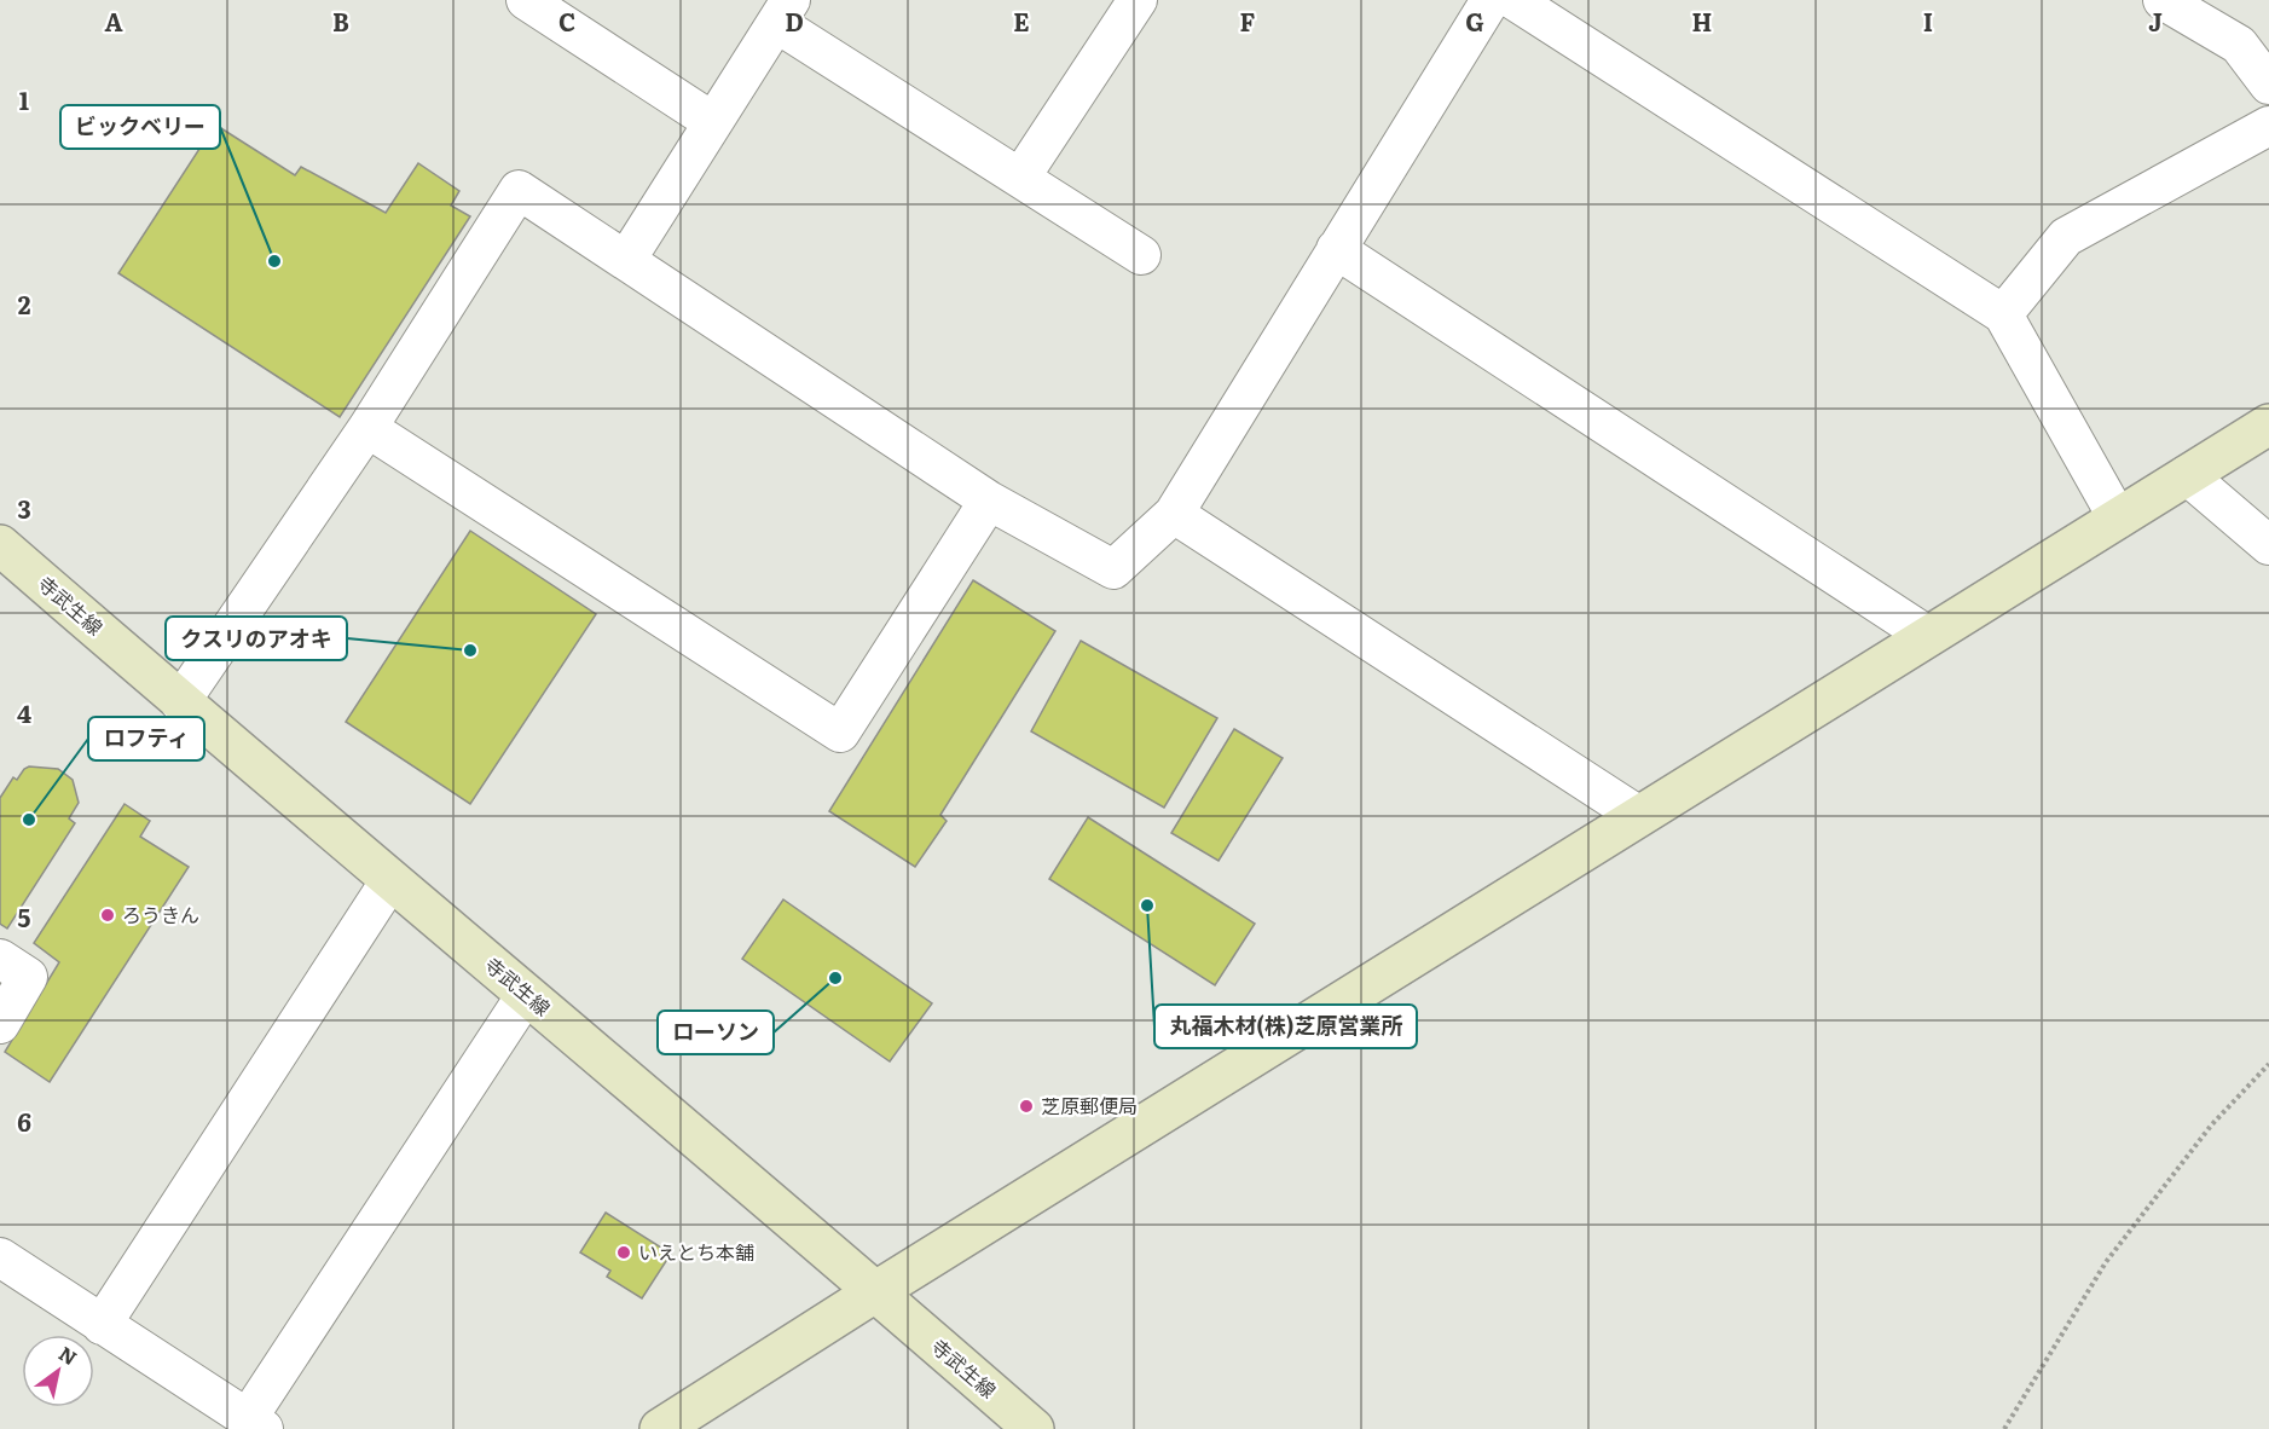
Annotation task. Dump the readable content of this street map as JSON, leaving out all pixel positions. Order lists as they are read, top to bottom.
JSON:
{
  "streets": {
    "street": ["寺武生線"]
  },
  "places": [
    "ビックベリー",
    "クスリのアオキ",
    "ロフティ",
    "丸福木材(株)芝原営業所",
    "ろうきん",
    "ローソン",
    "芝原郵便局",
    "いえとち本舗"
  ],
  "north": "top right",
  "grid": {
    "columns": [
      "A",
      "B",
      "C",
      "D",
      "E",
      "F",
      "G",
      "H",
      "I",
      "J"
    ],
    "rows": [
      "1",
      "2",
      "3",
      "4",
      "5",
      "6"
    ]
  }
}
